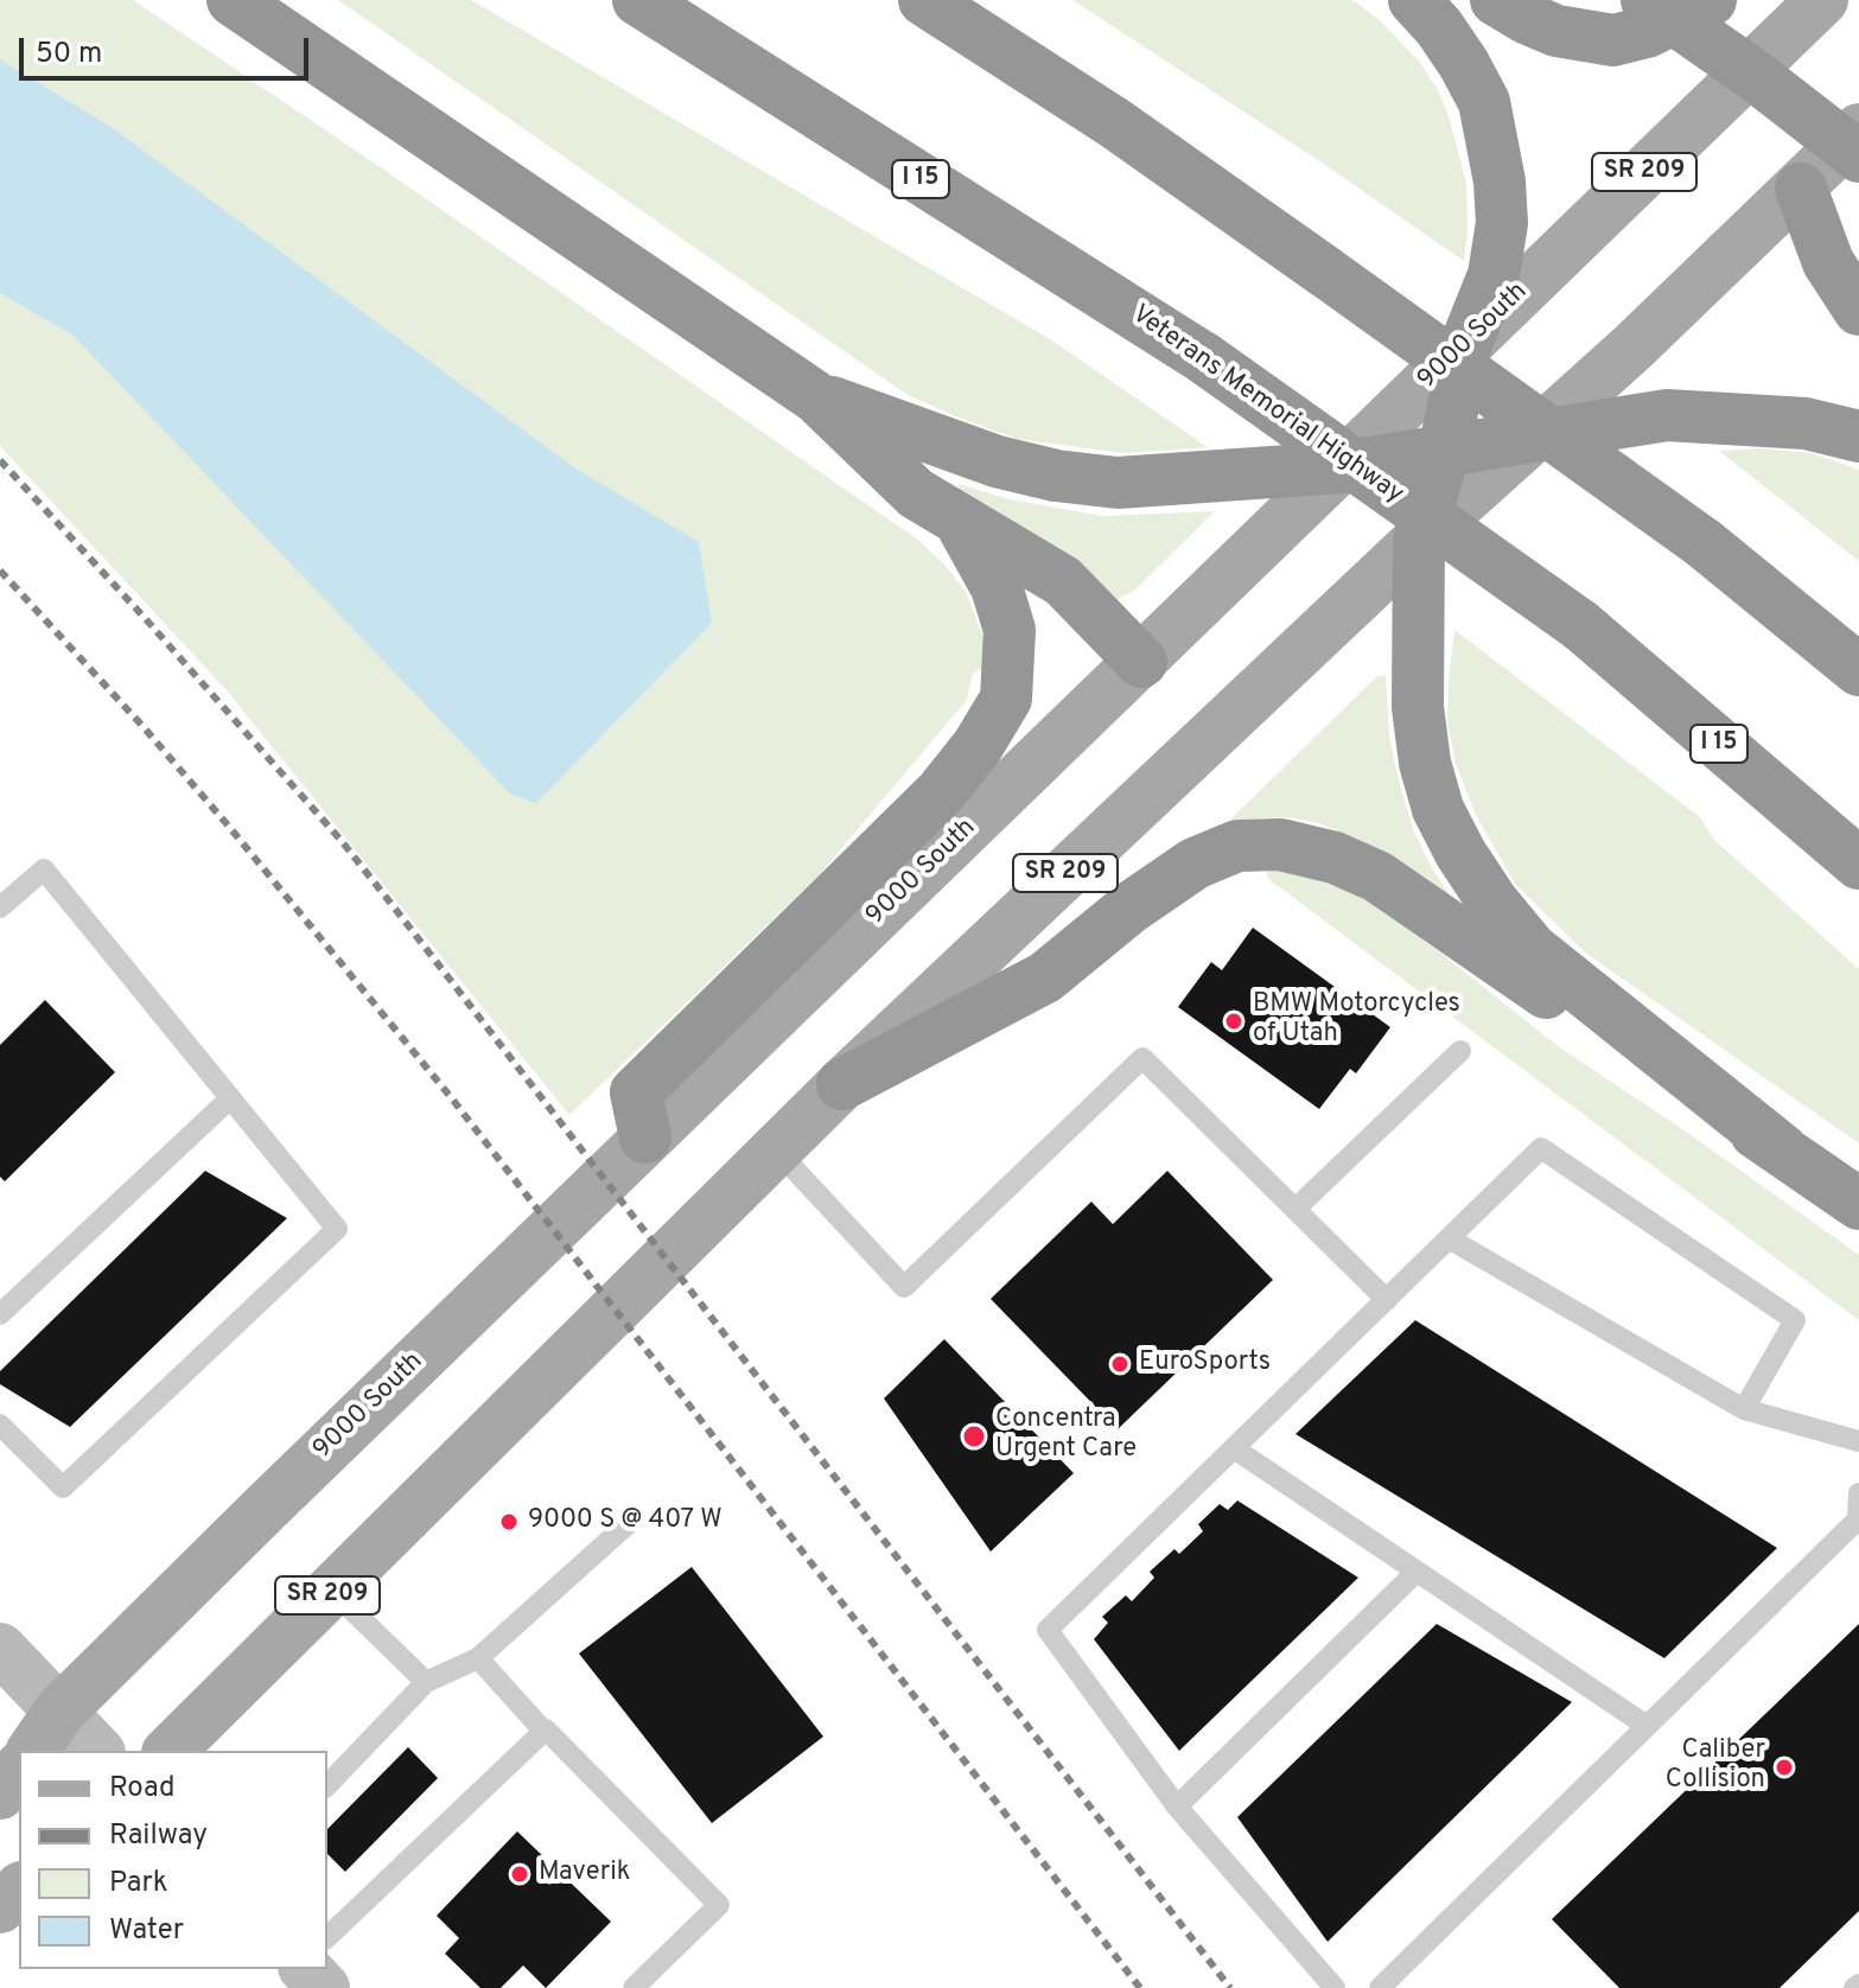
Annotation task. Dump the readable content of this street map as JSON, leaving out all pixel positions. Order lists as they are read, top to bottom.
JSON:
{
  "streets": {
    "highway": ["I 15", "Veterans Memorial Highway"],
    "main road": ["SR 209", "9000 South"]
  },
  "places": [
    "BMW Motorcycles of Utah",
    "EuroSports",
    "Concentra Urgent Care",
    "9000 S @ 407 W",
    "Caliber Collision",
    "Maverik"
  ],
  "legend": [
    "Road",
    "Railway",
    "Park",
    "Water"
  ],
  "scale_bar": "50 m"
}
